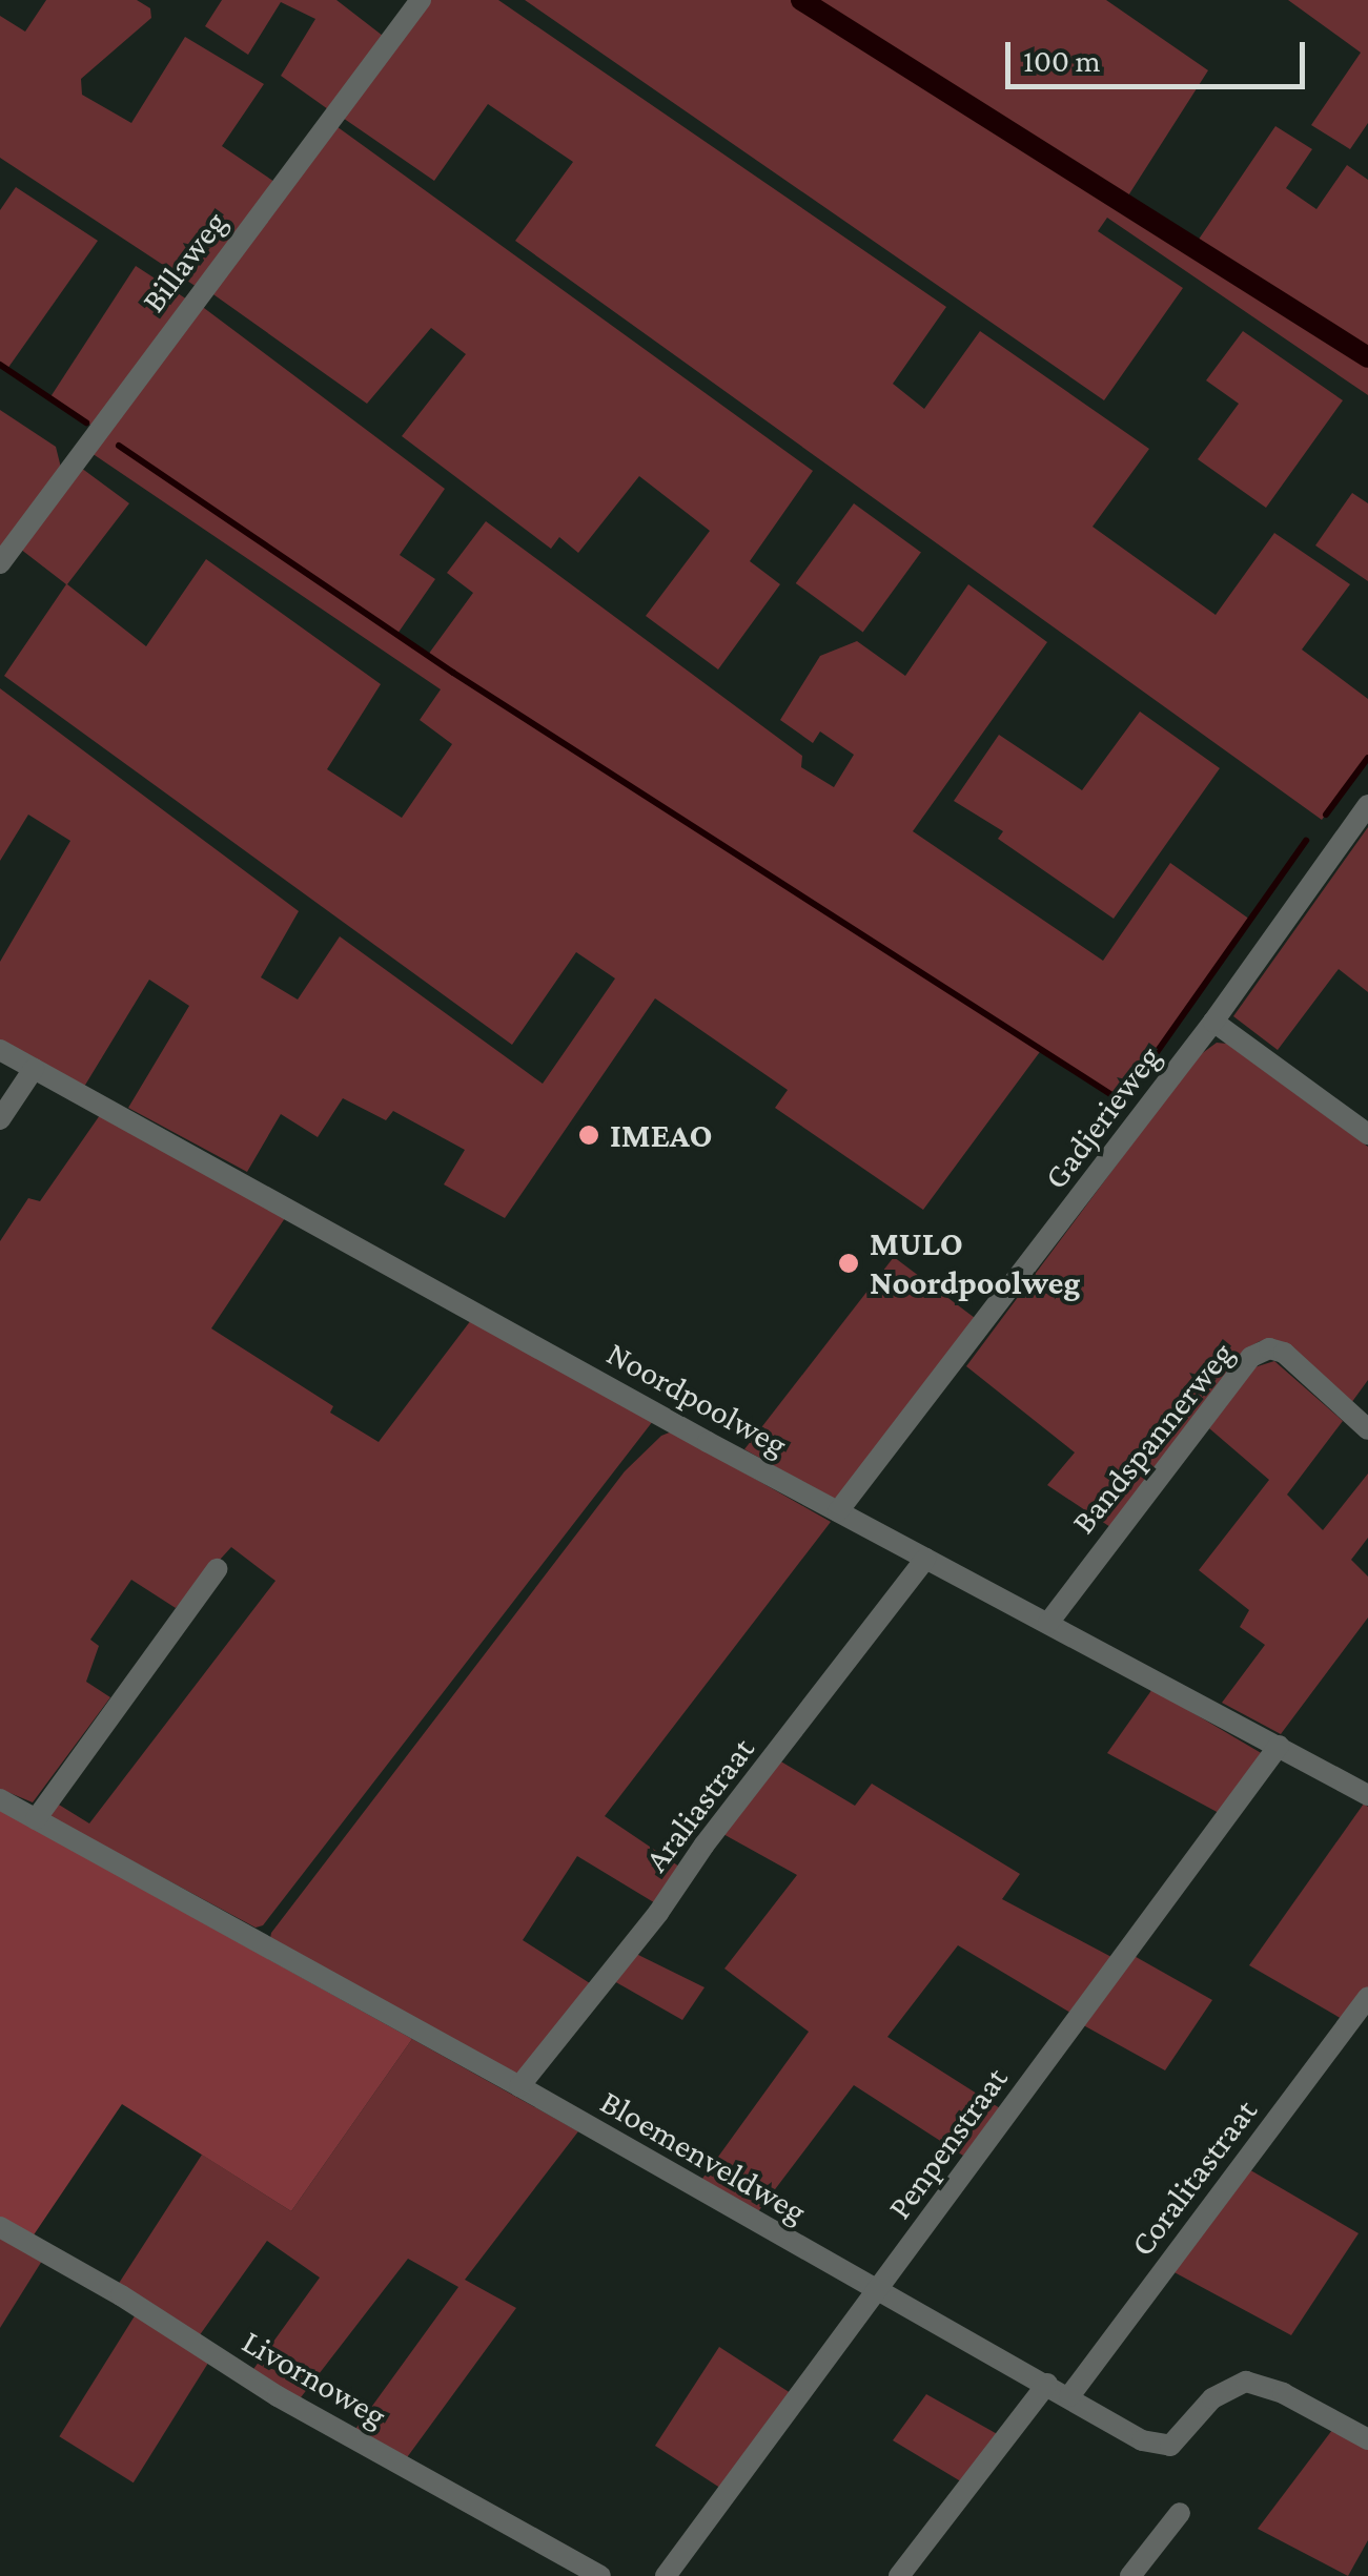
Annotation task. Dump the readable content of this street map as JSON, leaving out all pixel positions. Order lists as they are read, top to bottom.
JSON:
{
  "streets": {
    "street": [
      "Billaweg",
      "Gadjerieweg",
      "Noordpoolweg",
      "Bandspannerweg",
      "Araliastraat",
      "Penpenstraat",
      "Bloemenveldweg",
      "Coralitastraat",
      "Livornoweg"
    ]
  },
  "crossings": [
    ["Gadjerieweg", "Noordpoolweg"],
    ["Noordpoolweg", "Bandspannerweg"],
    ["Noordpoolweg", "Araliastraat"],
    ["Noordpoolweg", "Penpenstraat"],
    ["Araliastraat", "Bloemenveldweg"],
    ["Penpenstraat", "Bloemenveldweg"],
    ["Bloemenveldweg", "Coralitastraat"]
  ],
  "places": ["IMEAO", "MULO Noordpoolweg"],
  "scale_bar": "100 m"
}
